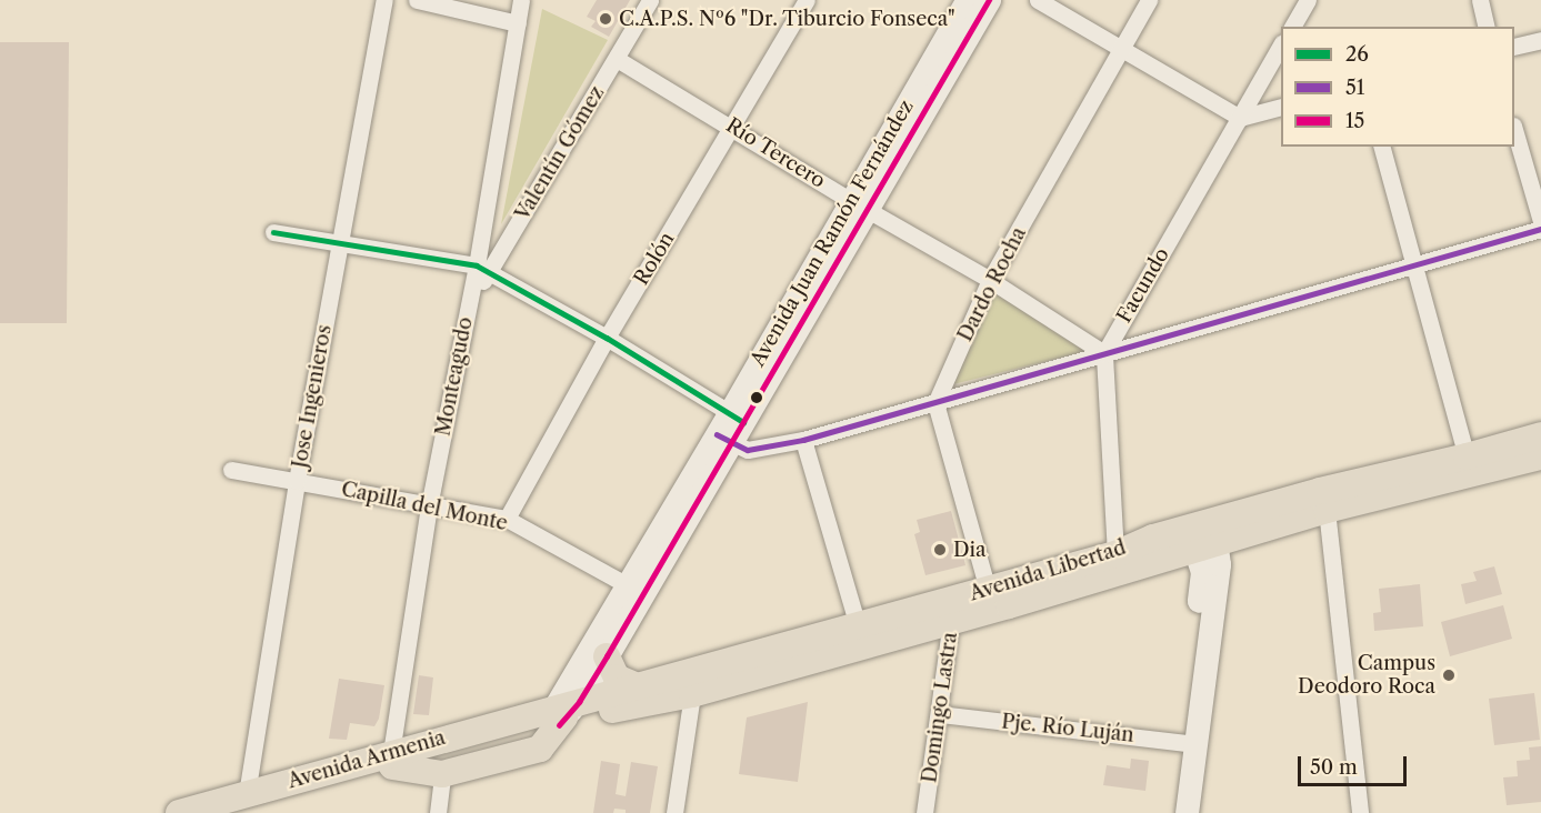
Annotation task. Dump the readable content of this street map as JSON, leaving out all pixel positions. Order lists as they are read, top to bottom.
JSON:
{
  "streets": {
    "main road": ["Avenida Juan Ramón Fernández", "Avenida Libertad", "Avenida Armenia"],
    "street": [
      "Valentín Gómez",
      "Río Tercero",
      "Rolón",
      "Dardo Rocha",
      "Facundo",
      "Monteagudo",
      "Jose Ingenieros",
      "Capilla del Monte",
      "Domingo Lastra",
      "Pje. Río Luján"
    ]
  },
  "crossings": [
    ["Valentín Gómez", "Río Tercero"],
    ["Valentín Gómez", "Monteagudo"],
    ["Río Tercero", "Avenida Juan Ramón Fernández"],
    ["Río Tercero", "Rolón"],
    ["Río Tercero", "Dardo Rocha"],
    ["Río Tercero", "Facundo"],
    ["Avenida Juan Ramón Fernández", "Capilla del Monte"],
    ["Avenida Juan Ramón Fernández", "Avenida Libertad"],
    ["Avenida Juan Ramón Fernández", "Avenida Armenia"],
    ["Rolón", "Capilla del Monte"],
    ["Monteagudo", "Capilla del Monte"],
    ["Monteagudo", "Avenida Armenia"],
    ["Jose Ingenieros", "Capilla del Monte"],
    ["Jose Ingenieros", "Avenida Armenia"],
    ["Avenida Libertad", "Domingo Lastra"],
    ["Avenida Libertad", "Avenida Armenia"],
    ["Domingo Lastra", "Pje. Río Luján"]
  ],
  "places": ["C.A.P.S. Nº6 \"Dr. Tiburcio Fonseca\"", "Dia", "Campus Deodoro Roca"],
  "lines": ["transit line 15", "transit line 51", "transit line 26"],
  "legend": ["26", "51", "15"],
  "scale_bar": "50 m"
}
